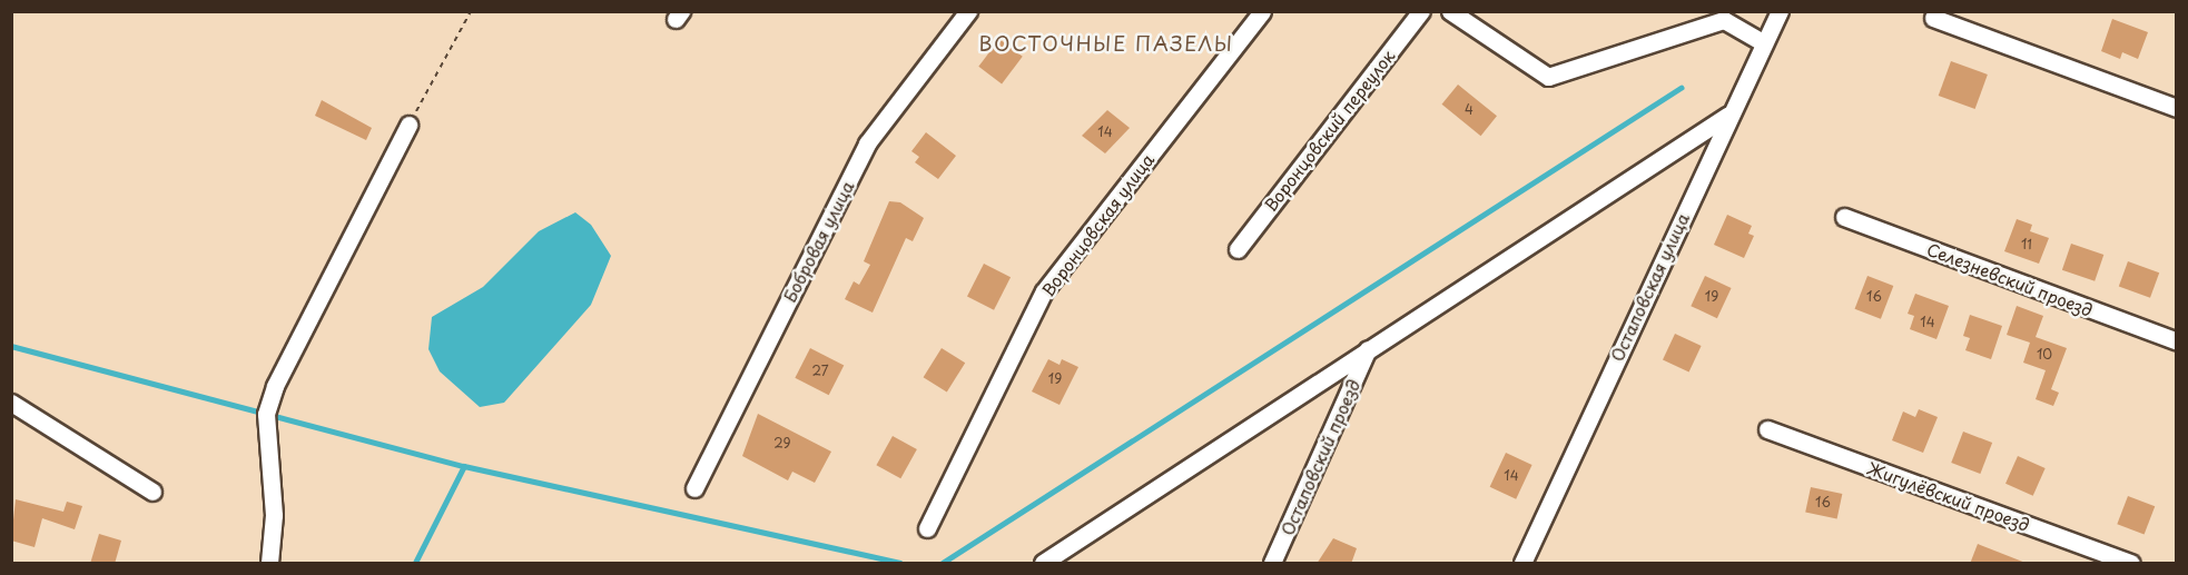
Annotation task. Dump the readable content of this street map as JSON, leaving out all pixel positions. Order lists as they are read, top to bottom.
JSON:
{
  "streets": {
    "street": [
      "Воронцовский переулок",
      "Воронцовская улица",
      "Бобровая улица",
      "Селезневский проезд",
      "Остаповская улица",
      "Остаповский проезд",
      "Жигулёвский проезд"
    ]
  },
  "districts": ["ВОСТОЧНЫЕ ПАЗЕЛЫ"],
  "house_numbers": [
    "4",
    "14",
    "11",
    "19",
    "16",
    "14",
    "10",
    "27",
    "19",
    "29",
    "14",
    "16"
  ]
}
